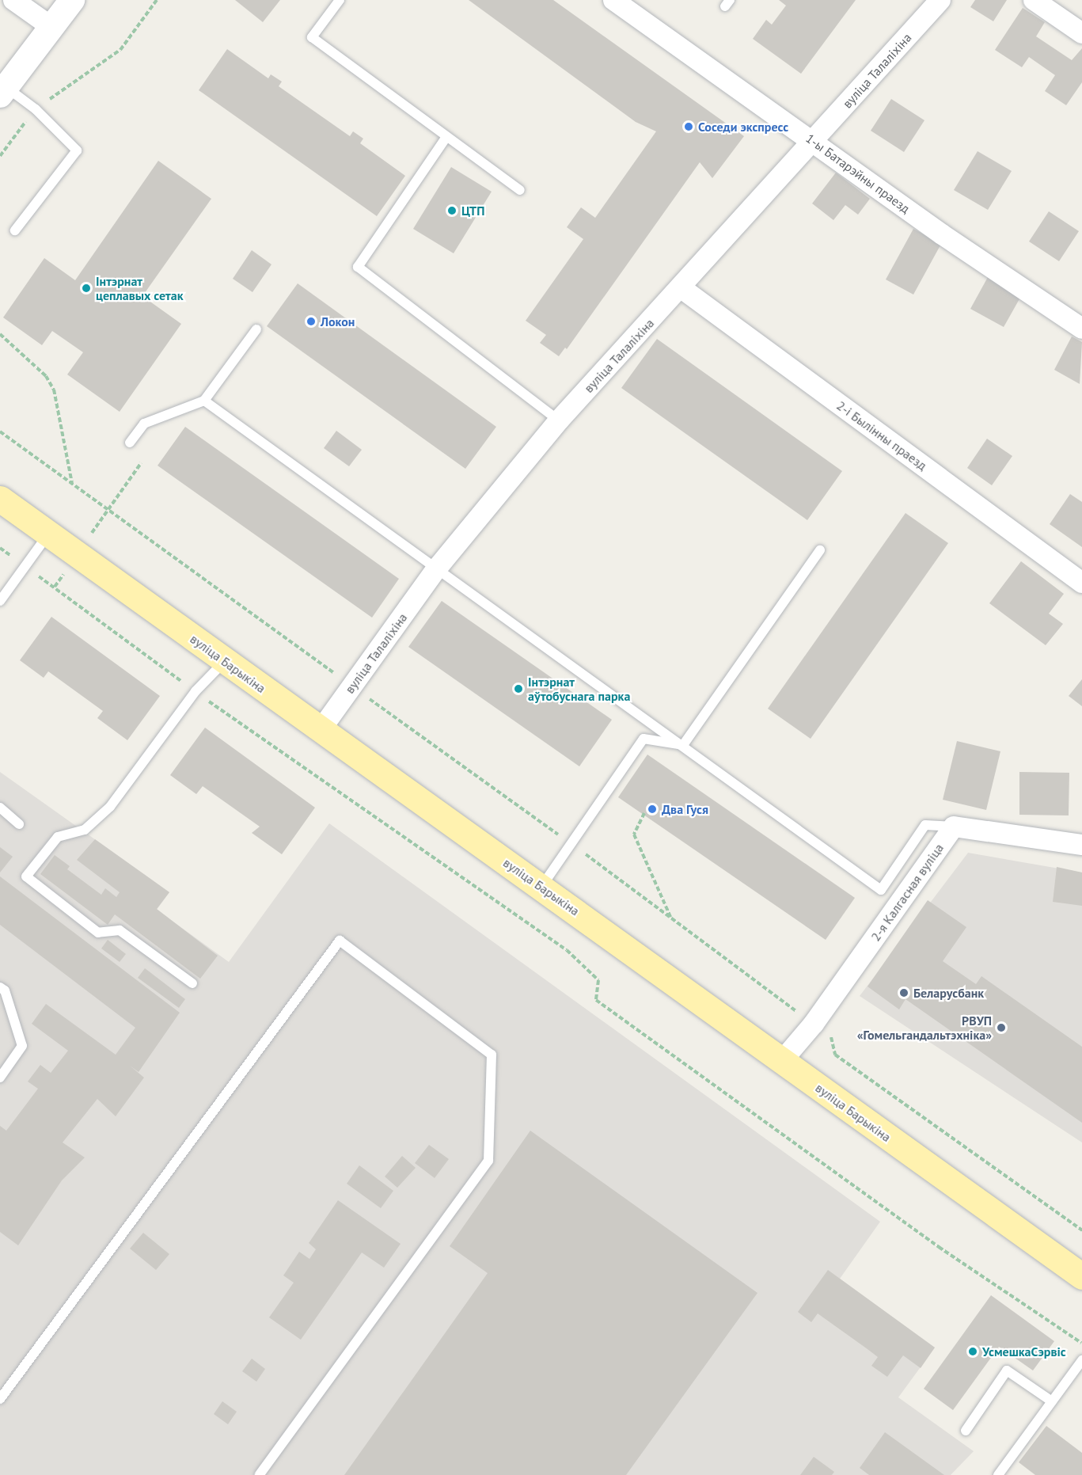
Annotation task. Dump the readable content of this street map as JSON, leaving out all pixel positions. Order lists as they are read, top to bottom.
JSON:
{
  "streets": {
    "main road": ["вуліца Барыкіна"],
    "street": [
      "вуліца Талаліхіна",
      "1-ы Батарэйны праезд",
      "2-і Былінны праезд",
      "2-я Калгасная вуліца"
    ]
  },
  "crossings": [
    ["вуліца Талаліхіна", "1-ы Батарэйны праезд"],
    ["вуліца Талаліхіна", "2-і Былінны праезд"],
    ["вуліца Талаліхіна", "вуліца Барыкіна"],
    ["вуліца Барыкіна", "2-я Калгасная вуліца"]
  ],
  "places": [
    "Соседи экспресс",
    "ЦТП",
    "Інтэрнат цеплавых сетак",
    "Локон",
    "Інтэрнат аўтобуснага парка",
    "Два Гуся",
    "Беларусбанк",
    "РВУП «Гомельгандальтэхніка»",
    "УсмешкаСэрвіс"
  ]
}
